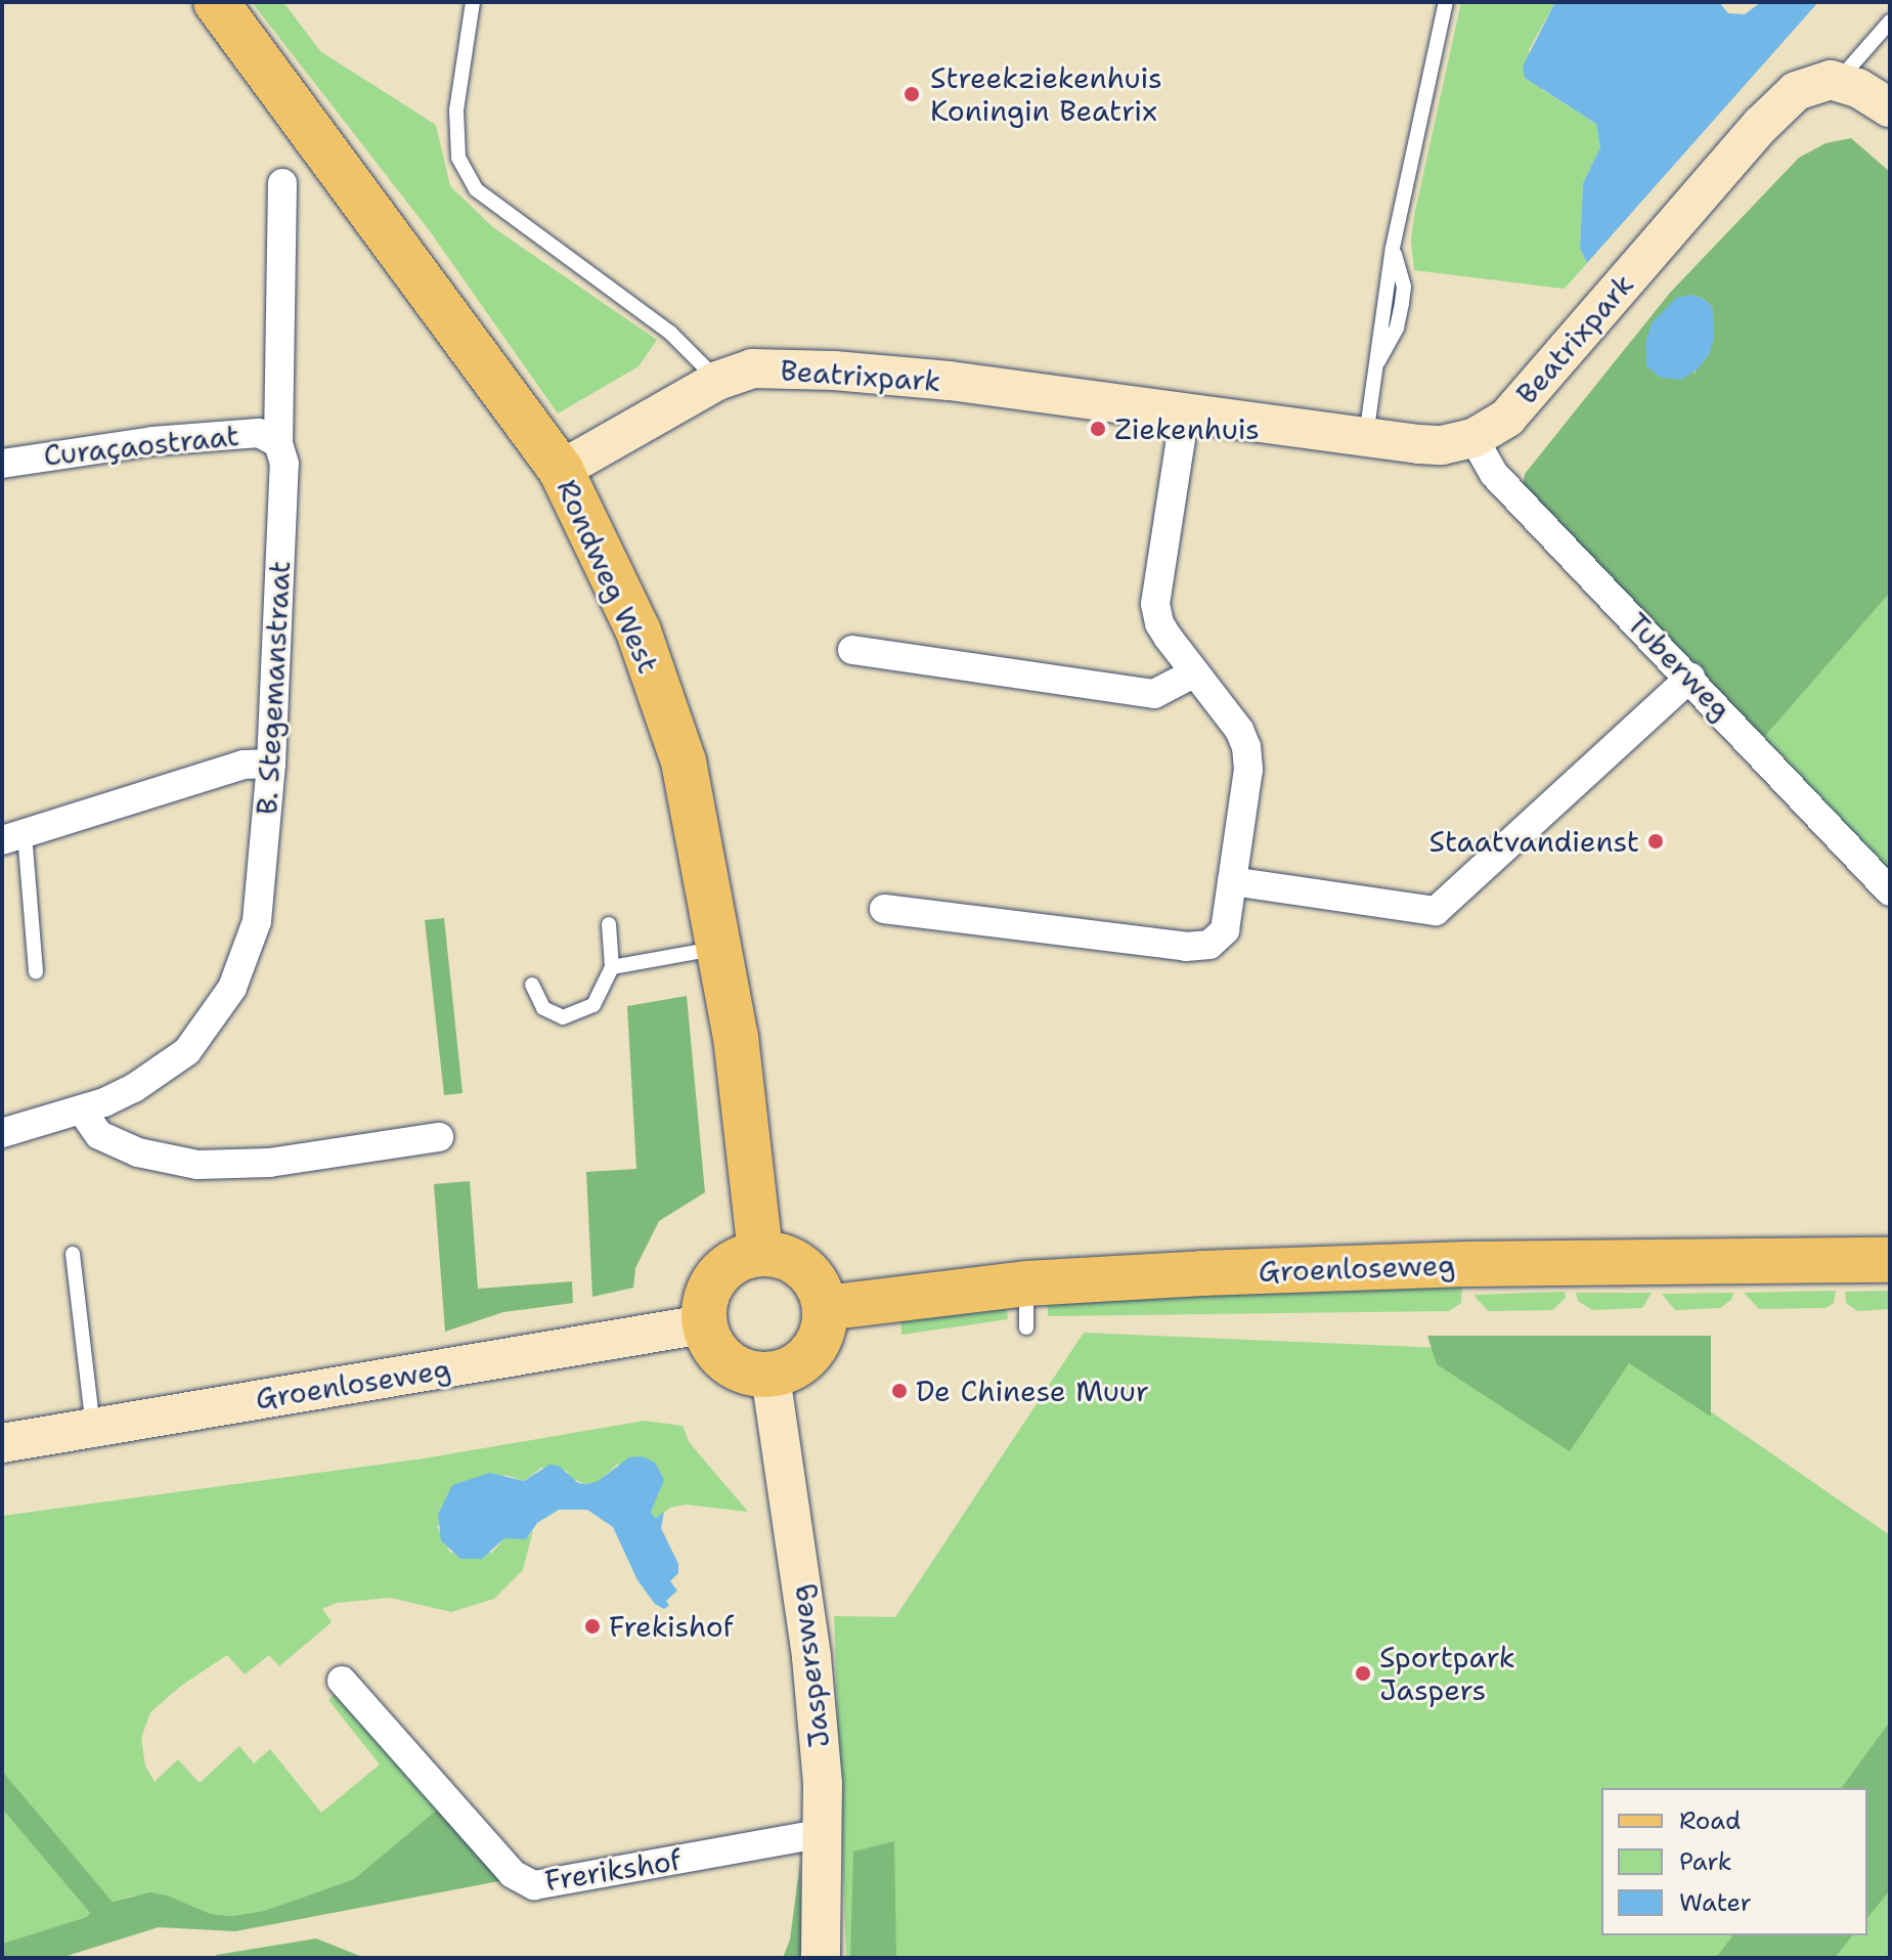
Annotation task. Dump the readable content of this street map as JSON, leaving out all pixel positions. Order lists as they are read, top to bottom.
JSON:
{
  "streets": {
    "main road": ["Rondweg West", "Groenloseweg"],
    "street": [
      "Beatrixpark",
      "Curaçaostraat",
      "Tuberweg",
      "B. Stegemanstraat",
      "Jaspersweg",
      "Frerikshof"
    ]
  },
  "crossings": [
    ["Beatrixpark", "Rondweg West"],
    ["Beatrixpark", "Tuberweg"],
    ["Curaçaostraat", "B. Stegemanstraat"],
    ["Rondweg West", "Groenloseweg"],
    ["Rondweg West", "Jaspersweg"],
    ["Groenloseweg", "Jaspersweg"],
    ["Jaspersweg", "Frerikshof"]
  ],
  "places": [
    "Streekziekenhuis Koningin Beatrix",
    "Ziekenhuis",
    "Staatvandienst",
    "De Chinese Muur",
    "Frekishof",
    "Sportpark Jaspers"
  ],
  "legend": ["Road", "Park", "Water"]
}
